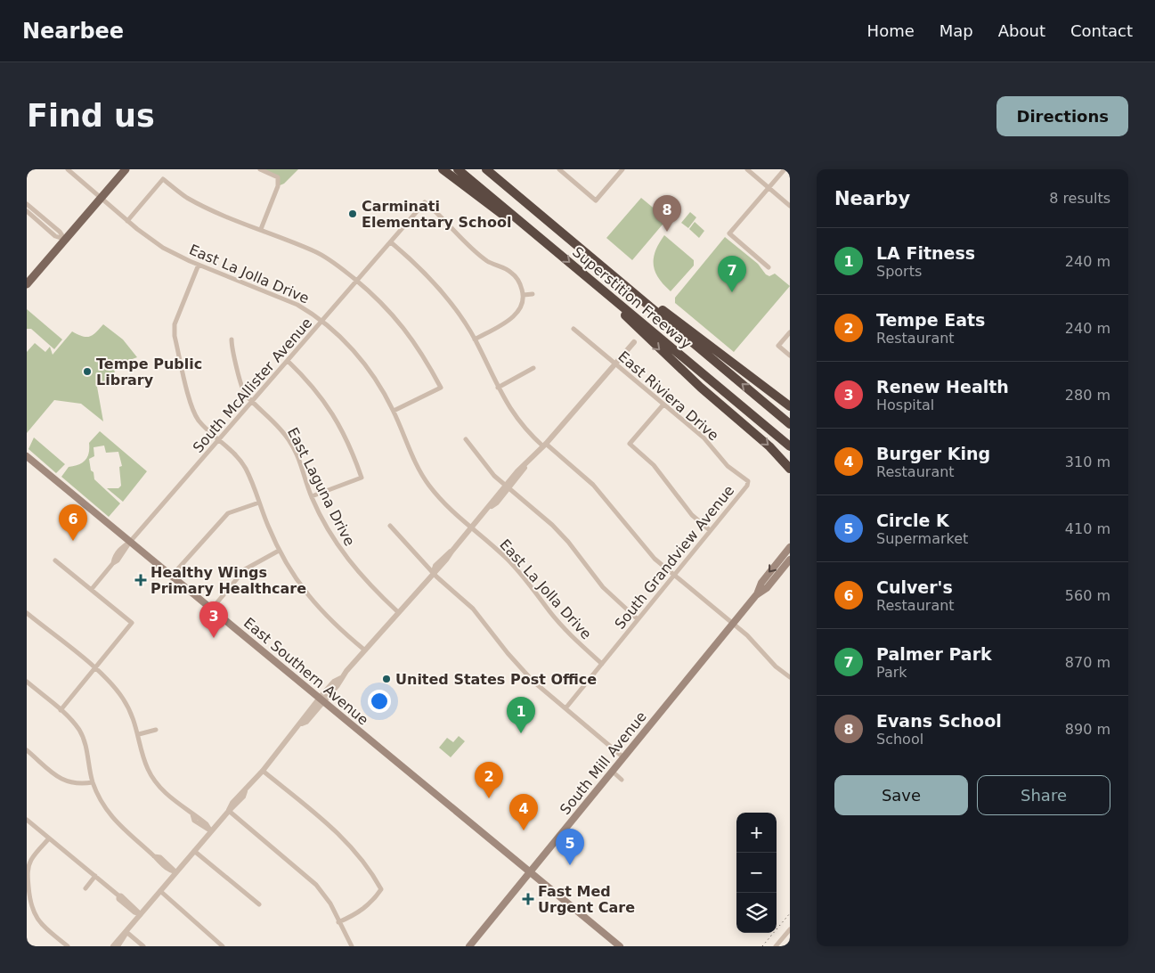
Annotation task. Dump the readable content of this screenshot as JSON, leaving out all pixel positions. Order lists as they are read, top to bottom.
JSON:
{
  "streets": {
    "highway": ["Superstition Freeway"],
    "main road": ["East Southern Avenue", "South Mill Avenue"],
    "street": [
      "East La Jolla Drive",
      "South McAllister Avenue",
      "East Riviera Drive",
      "East Laguna Drive",
      "South Grandview Avenue"
    ]
  },
  "crossings": [
    ["East La Jolla Drive", "South McAllister Avenue"],
    ["East La Jolla Drive", "South Grandview Avenue"],
    ["South McAllister Avenue", "East Laguna Drive"],
    ["South McAllister Avenue", "East Southern Avenue"],
    ["East Riviera Drive", "South Grandview Avenue"],
    ["East Southern Avenue", "South Mill Avenue"]
  ],
  "places": {
    "other": ["Carminati Elementary School", "Tempe Public Library", "United States Post Office"],
    "health": ["Healthy Wings Primary Healthcare", "Fast Med Urgent Care"]
  },
  "page": {
    "header": "Nearbee",
    "nav": [
      "Home",
      "Map",
      "About",
      "Contact"
    ],
    "buttons": [
      "Directions",
      ["Save", "Share"]
    ],
    "title": "Find us",
    "heading": ["Nearby", "8 results"],
    "pins": [
      "8",
      "7",
      "6",
      "3",
      "1",
      "2",
      "4",
      "5"
    ],
    "list": [
      {
        "mark": "1",
        "name": "LA Fitness",
        "note": "Sports",
        "value": "240 m"
      },
      {
        "mark": "2",
        "name": "Tempe Eats",
        "note": "Restaurant",
        "value": "240 m"
      },
      {
        "mark": "3",
        "name": "Renew Health",
        "note": "Hospital",
        "value": "280 m"
      },
      {
        "mark": "4",
        "name": "Burger King",
        "note": "Restaurant",
        "value": "310 m"
      },
      {
        "mark": "5",
        "name": "Circle K",
        "note": "Supermarket",
        "value": "410 m"
      },
      {
        "mark": "6",
        "name": "Culver's",
        "note": "Restaurant",
        "value": "560 m"
      },
      {
        "mark": "7",
        "name": "Palmer Park",
        "note": "Park",
        "value": "870 m"
      },
      {
        "mark": "8",
        "name": "Evans School",
        "note": "School",
        "value": "890 m"
      }
    ],
    "map_buttons": ["+", "−"]
  }
}
